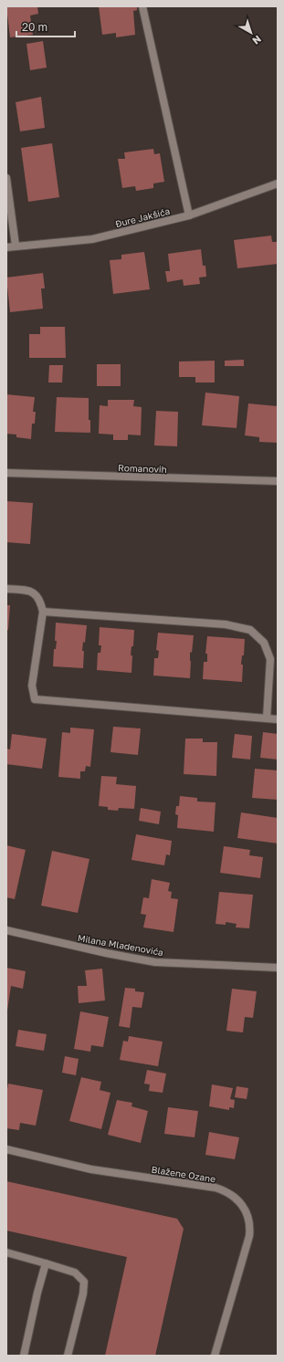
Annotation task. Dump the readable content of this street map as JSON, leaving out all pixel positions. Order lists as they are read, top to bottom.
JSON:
{
  "streets": {
    "street": [
      "Đure Jakšića",
      "Romanovih",
      "Milana Mladenovića",
      "Blažene Ozane"
    ]
  },
  "scale_bar": "20 m",
  "north": "bottom right"
}
